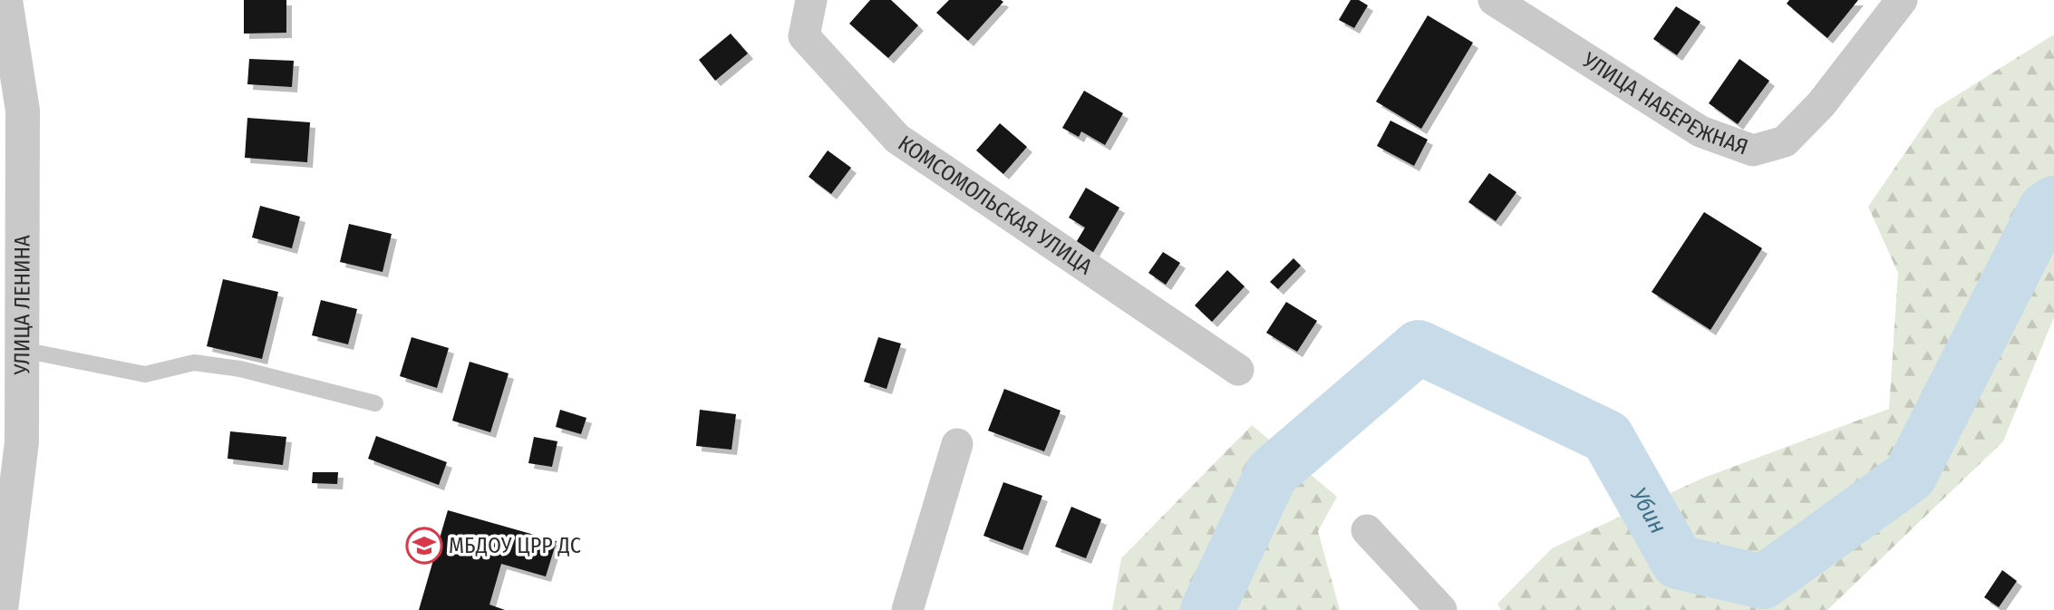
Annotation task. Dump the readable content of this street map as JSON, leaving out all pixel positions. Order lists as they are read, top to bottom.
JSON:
{
  "streets": {
    "street": ["УЛИЦА НАБЕРЕЖНАЯ", "КОМСОМОЛЬСКАЯ УЛИЦА", "УЛИЦА ЛЕНИНА"]
  },
  "water": ["Убин"],
  "places": {
    "school or university": ["МБДОУ ЦРР ДС"]
  }
}
